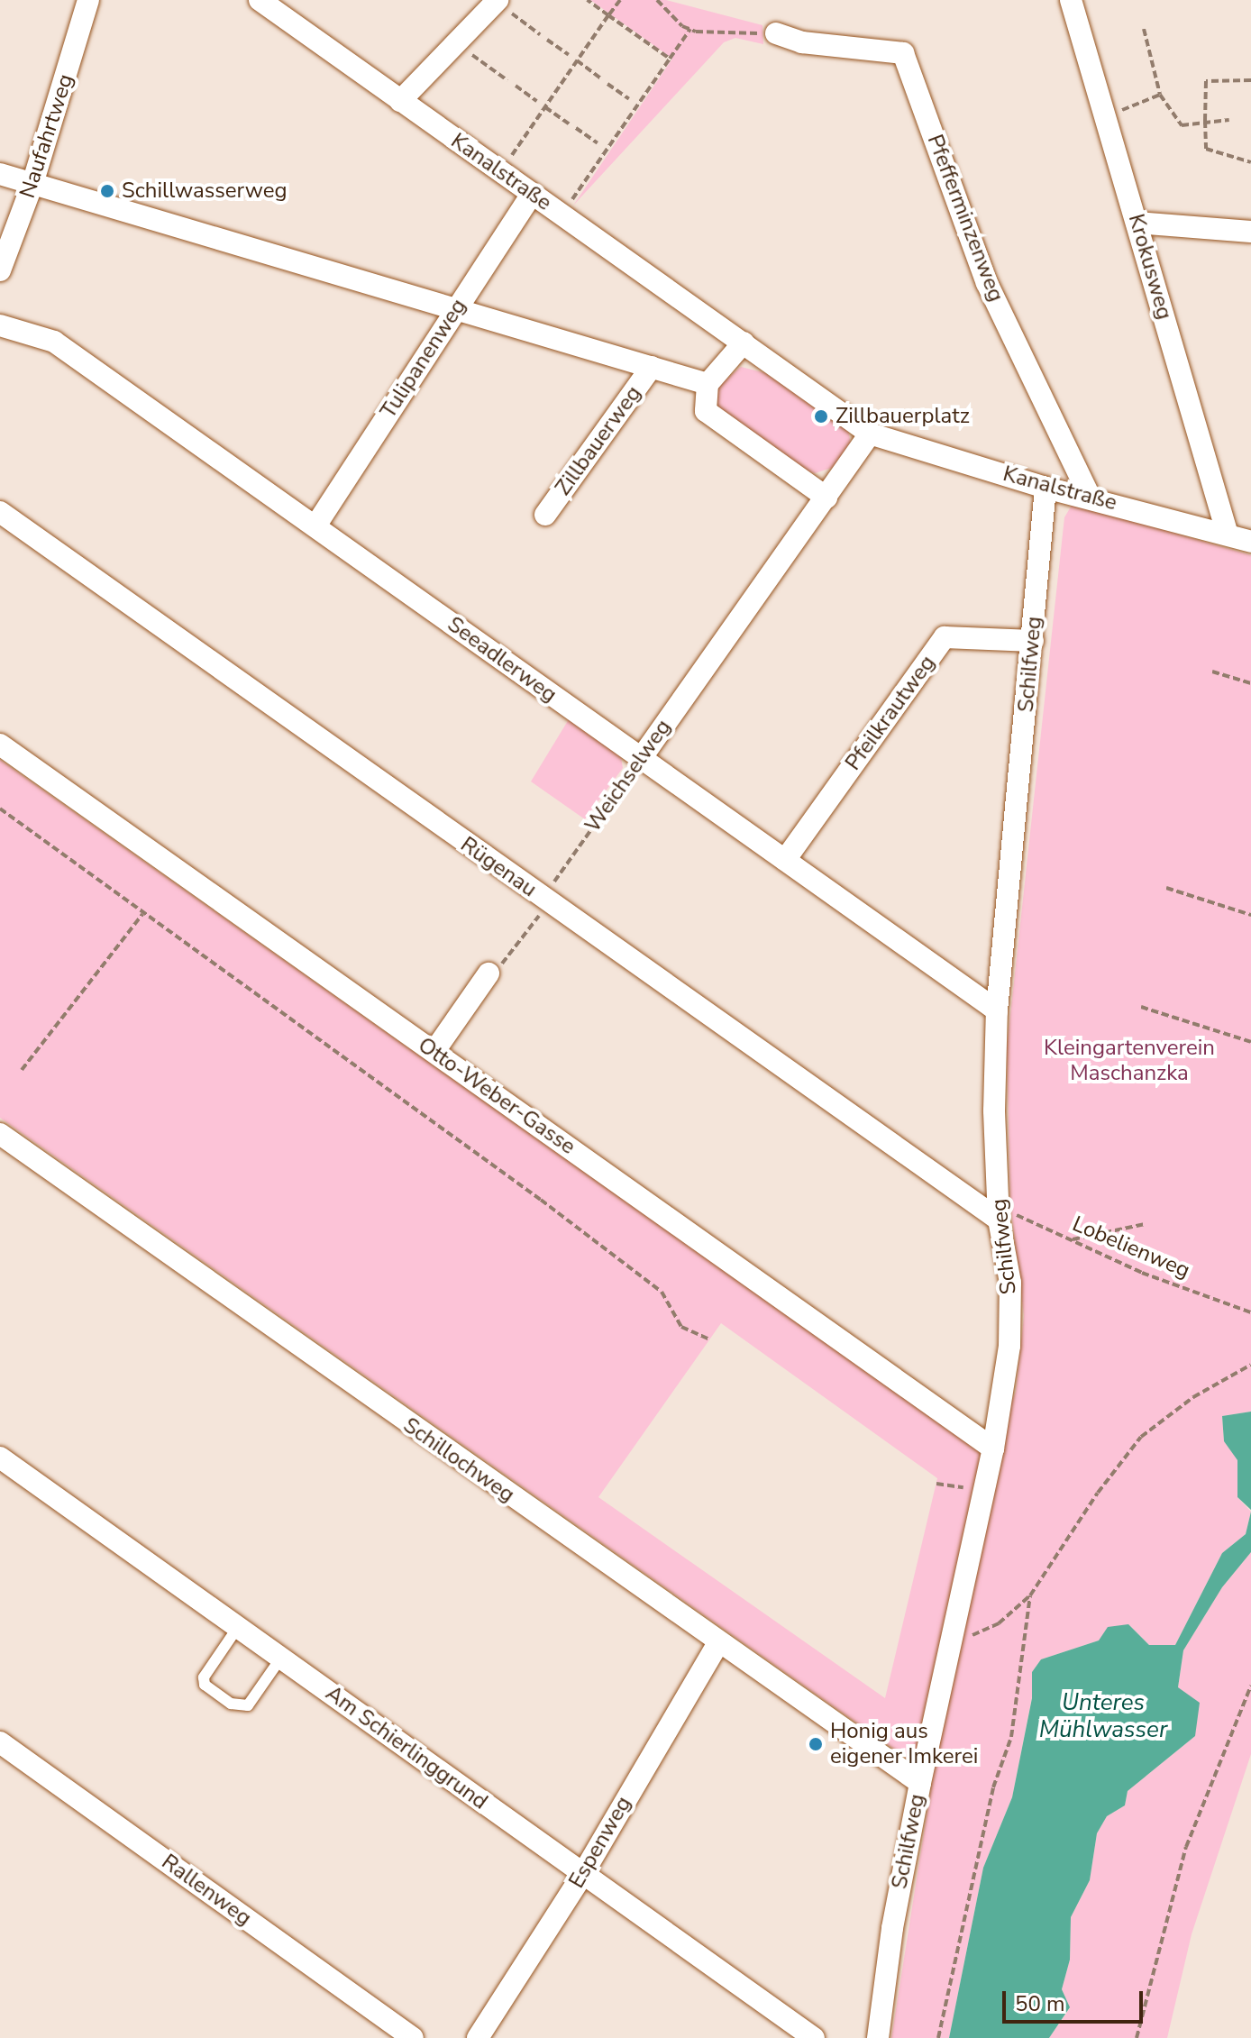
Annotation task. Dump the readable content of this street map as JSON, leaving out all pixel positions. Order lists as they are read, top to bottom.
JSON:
{
  "streets": {
    "street": [
      "Naufahrtweg",
      "Kanalstraße",
      "Pfefferminzenweg",
      "Krokusweg",
      "Tulipanenweg",
      "Zillbauerweg",
      "Seeadlerweg",
      "Schilfweg",
      "Pfeilkrautweg",
      "Weichselweg",
      "Rügenau",
      "Otto-Weber-Gasse",
      "Schillochweg",
      "Am Schierlinggrund",
      "Espenweg",
      "Rallenweg"
    ],
    "path": ["Lobelienweg"]
  },
  "crossings": [
    ["Kanalstraße", "Pfefferminzenweg"],
    ["Kanalstraße", "Krokusweg"],
    ["Kanalstraße", "Tulipanenweg"],
    ["Kanalstraße", "Schilfweg"],
    ["Tulipanenweg", "Seeadlerweg"],
    ["Seeadlerweg", "Schilfweg"],
    ["Seeadlerweg", "Pfeilkrautweg"],
    ["Seeadlerweg", "Weichselweg"],
    ["Schilfweg", "Pfeilkrautweg"],
    ["Schilfweg", "Rügenau"],
    ["Schilfweg", "Otto-Weber-Gasse"],
    ["Schilfweg", "Lobelienweg"],
    ["Schilfweg", "Schillochweg"],
    ["Weichselweg", "Rügenau"],
    ["Rügenau", "Lobelienweg"],
    ["Schillochweg", "Espenweg"],
    ["Am Schierlinggrund", "Espenweg"]
  ],
  "water": ["Unteres Mühlwasser"],
  "parks": ["Kleingartenverein Maschanzka"],
  "places": ["Schillwasserweg", "Zillbauerplatz", "Honig aus eigener Imkerei"],
  "scale_bar": "50 m"
}
